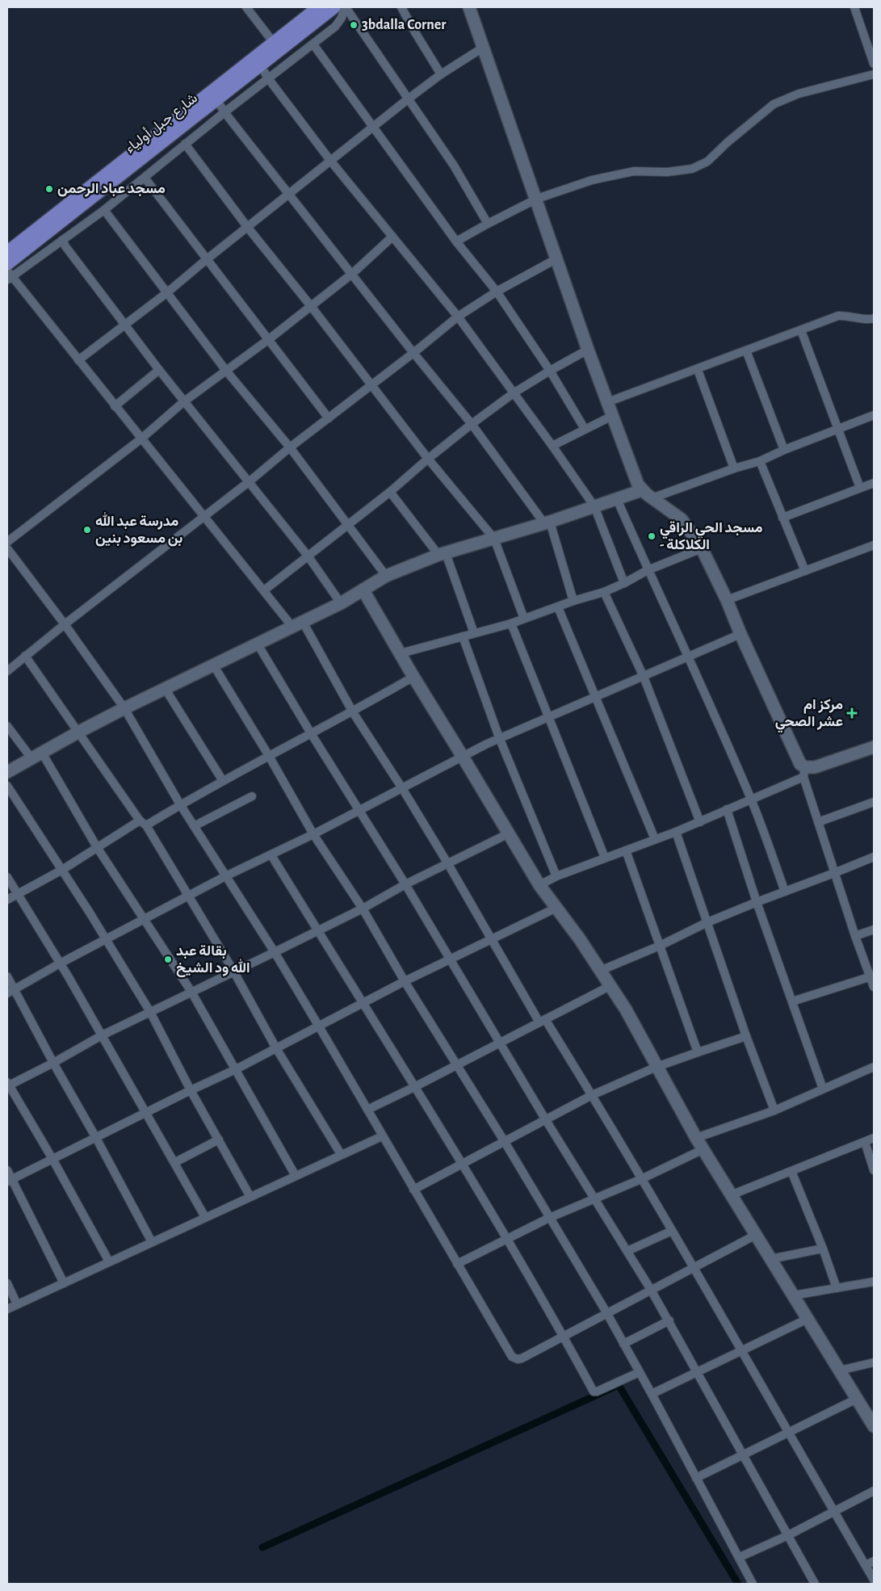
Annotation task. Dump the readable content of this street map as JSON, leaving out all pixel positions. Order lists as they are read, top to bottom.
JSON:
{
  "streets": {
    "main road": ["شارع جبل أولياء"]
  },
  "places": {
    "other": [
      "3bdalla Corner",
      "مسجد عباد الرحمن",
      "مدرسة عبد الله بن مسعود بنين",
      "مسجد الحي الراقي - الكلاكلة",
      "بقالة عبد الله ود الشيخ"
    ],
    "health": ["مركز ام عشر الصحي"]
  }
}
